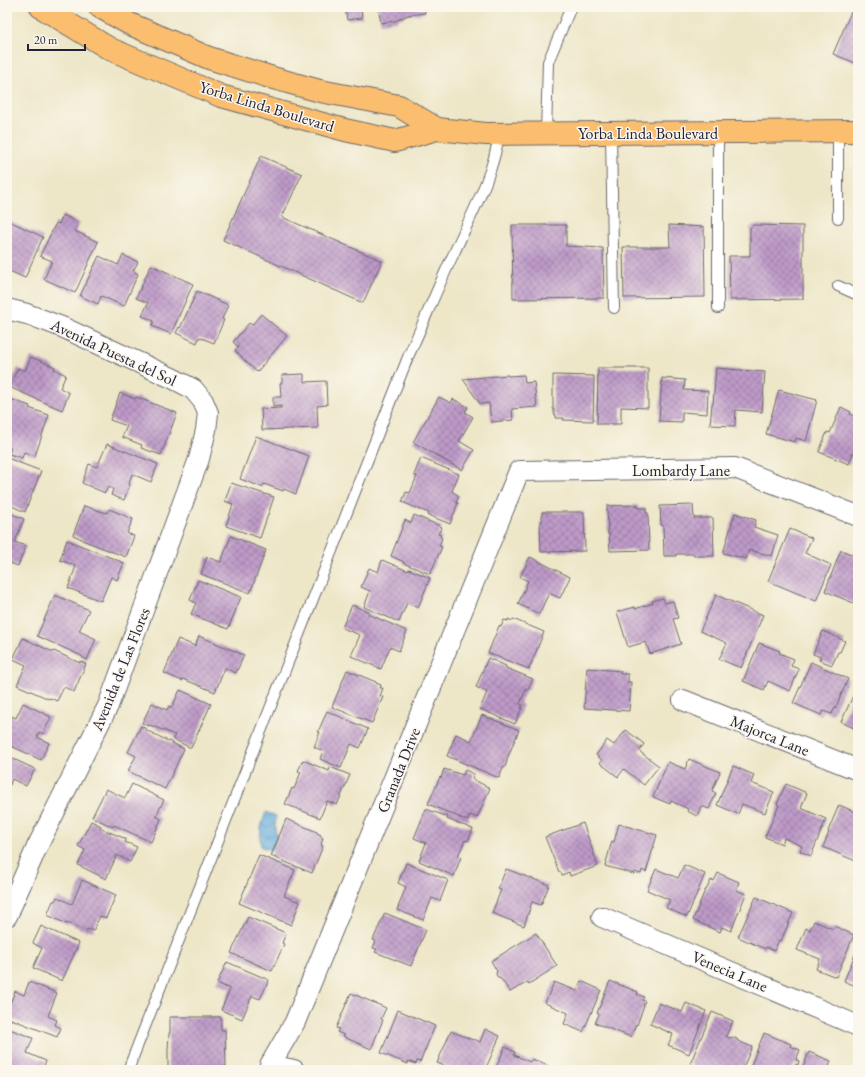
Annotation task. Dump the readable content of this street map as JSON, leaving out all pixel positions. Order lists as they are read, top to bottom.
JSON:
{
  "streets": {
    "main road": ["Yorba Linda Boulevard"],
    "street": [
      "Avenida Puesta del Sol",
      "Lombardy Lane",
      "Avenida de Las Flores",
      "Majorca Lane",
      "Granada Drive",
      "Venecia Lane"
    ]
  },
  "crossings": [
    ["Avenida Puesta del Sol", "Avenida de Las Flores"],
    ["Lombardy Lane", "Granada Drive"]
  ],
  "scale_bar": "20 m"
}
